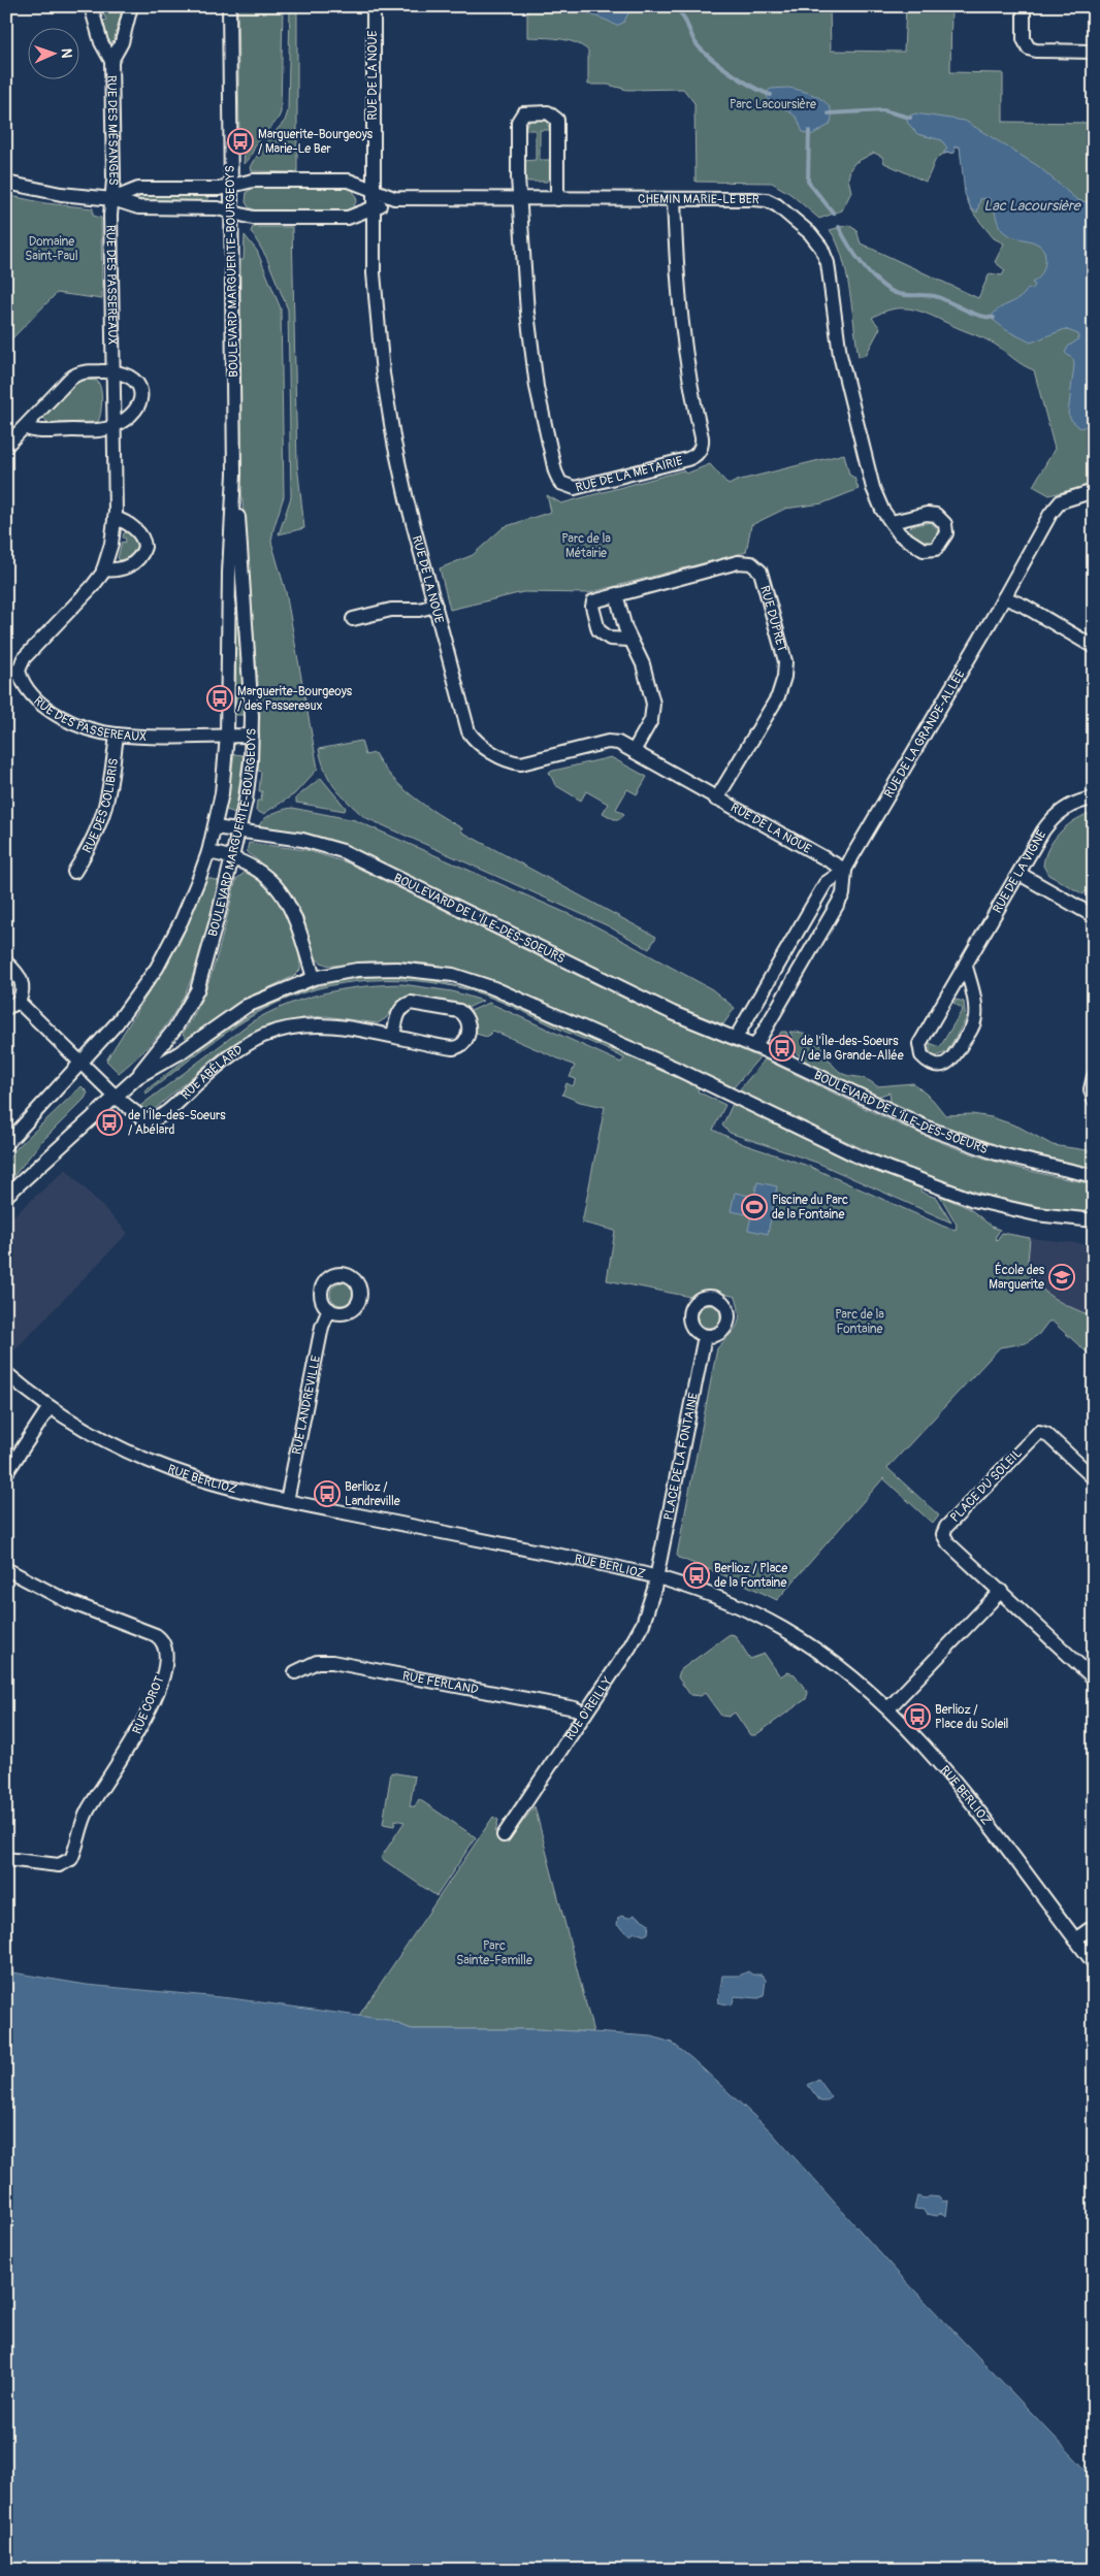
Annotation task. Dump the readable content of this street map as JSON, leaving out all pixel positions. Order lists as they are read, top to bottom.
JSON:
{
  "streets": {
    "street": [
      "RUE DE LA NOUE",
      "RUE DES MÉSANGES",
      "CHEMIN MARIE-LE BER",
      "BOULEVARD MARGUERITE-BOURGEOYS",
      "RUE DES PASSEREAUX",
      "RUE DE LA MÉTAIRIE",
      "RUE DUPRET",
      "RUE DE LA GRANDE-ALLÉE",
      "RUE DES COLIBRIS",
      "RUE DE LA VIGNE",
      "BOULEVARD DE L'ÎLE-DES-SOEURS",
      "RUE ABÉLARD",
      "RUE LANDREVILLE",
      "PLACE DE LA FONTAINE",
      "RUE BERLIOZ",
      "PLACE DU SOLEIL",
      "RUE FERLAND",
      "RUE COROT",
      "RUE O'REILLY"
    ]
  },
  "crossings": [
    ["RUE DE LA NOUE", "CHEMIN MARIE-LE BER"],
    ["RUE DE LA NOUE", "RUE DUPRET"],
    ["RUE DE LA NOUE", "RUE DE LA GRANDE-ALLÉE"],
    ["RUE DES MÉSANGES", "CHEMIN MARIE-LE BER"],
    ["RUE DES MÉSANGES", "RUE DES PASSEREAUX"],
    ["CHEMIN MARIE-LE BER", "BOULEVARD MARGUERITE-BOURGEOYS"],
    ["CHEMIN MARIE-LE BER", "RUE DES PASSEREAUX"],
    ["CHEMIN MARIE-LE BER", "RUE DE LA MÉTAIRIE"],
    ["BOULEVARD MARGUERITE-BOURGEOYS", "RUE DES PASSEREAUX"],
    ["BOULEVARD MARGUERITE-BOURGEOYS", "BOULEVARD DE L'ÎLE-DES-SOEURS"],
    ["RUE DES PASSEREAUX", "RUE DES COLIBRIS"],
    ["RUE DE LA GRANDE-ALLÉE", "BOULEVARD DE L'ÎLE-DES-SOEURS"],
    ["RUE LANDREVILLE", "RUE BERLIOZ"],
    ["PLACE DE LA FONTAINE", "RUE BERLIOZ"],
    ["PLACE DE LA FONTAINE", "RUE O'REILLY"],
    ["RUE BERLIOZ", "RUE O'REILLY"],
    ["RUE FERLAND", "RUE O'REILLY"]
  ],
  "water": ["Lac Lacoursière"],
  "parks": [
    "Parc Lacoursière",
    "Domaine Saint-Paul",
    "Parc de la Métairie",
    "Parc de la Fontaine",
    "Parc Sainte-Famille"
  ],
  "places": {
    "bus stop": [
      "Marguerite-Bourgeoys / Marie-Le Ber",
      "Marguerite-Bourgeoys / des Passereaux",
      "de l'Île-des-Soeurs / de la Grande-Allée",
      "de l'Île-des-Soeurs / Abélard",
      "Berlioz / Landreville",
      "Berlioz / Place de la Fontaine",
      "Berlioz / Place du Soleil"
    ],
    "sports": ["Piscine du Parc de la Fontaine"],
    "school or university": ["École des Marguerite"]
  },
  "north": "right"
}
